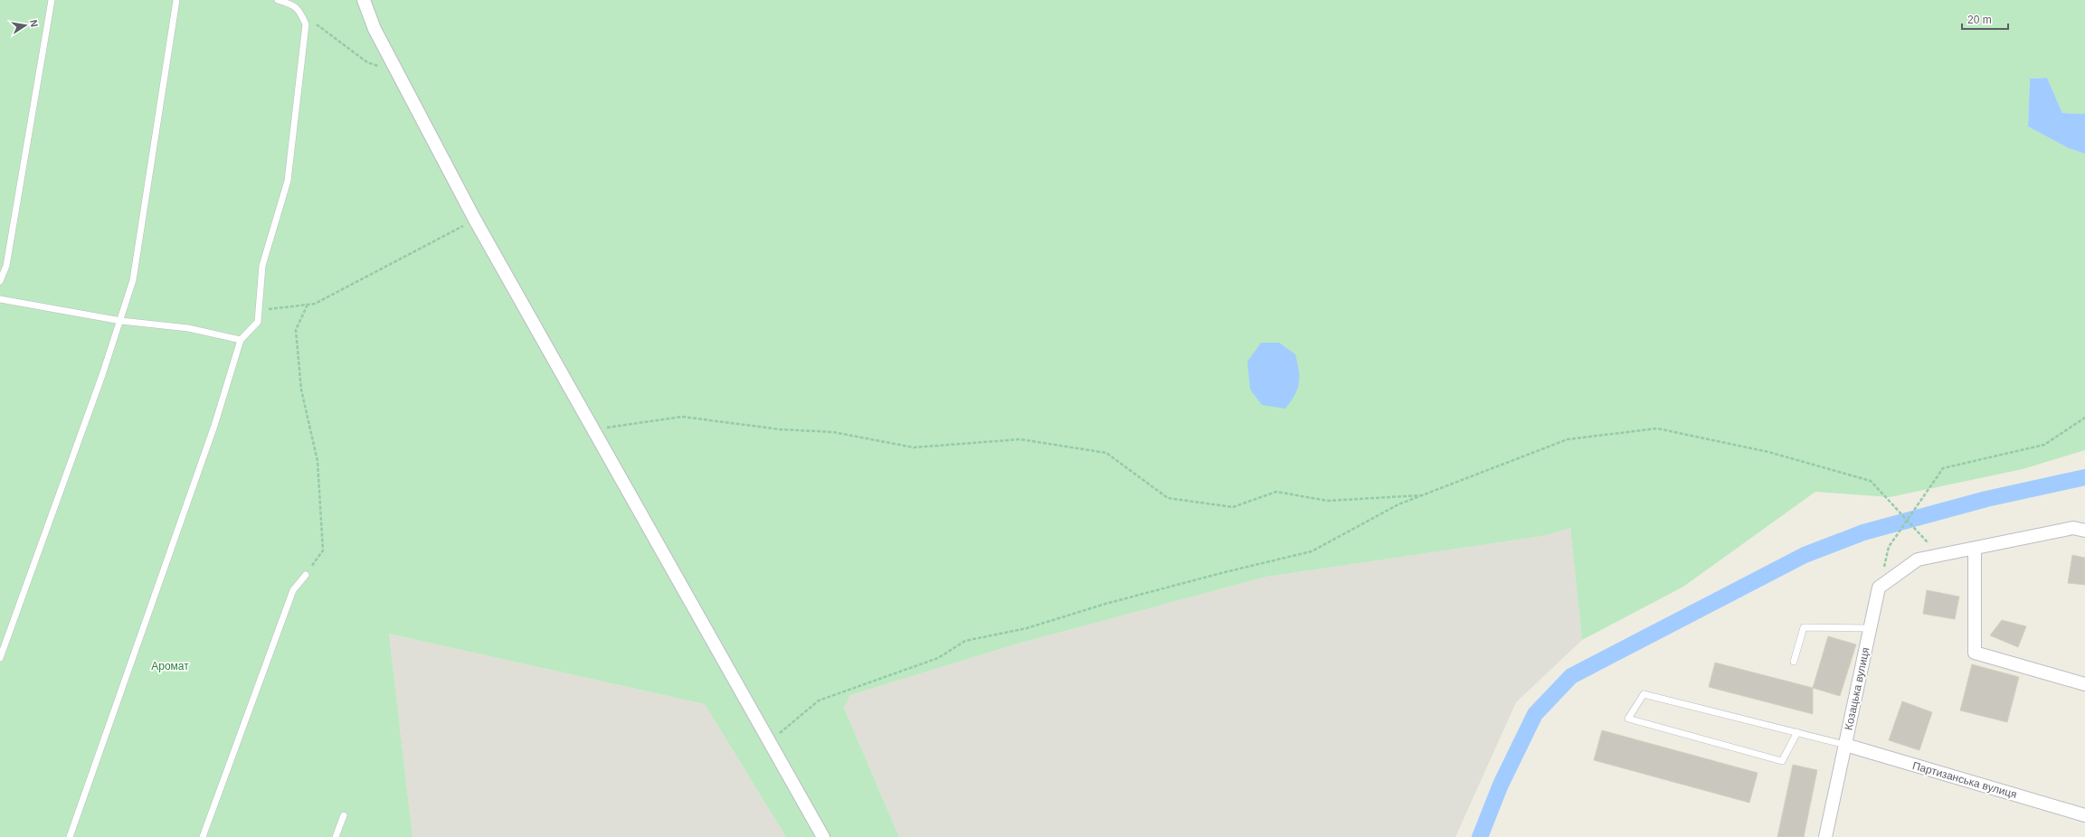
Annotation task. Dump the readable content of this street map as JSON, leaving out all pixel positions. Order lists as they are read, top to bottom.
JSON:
{
  "streets": {
    "street": ["Козацька вулиця", "Партизанська вулиця"]
  },
  "crossings": [
    ["Козацька вулиця", "Партизанська вулиця"]
  ],
  "parks": ["Аромат"],
  "scale_bar": "20 m",
  "north": "right"
}
